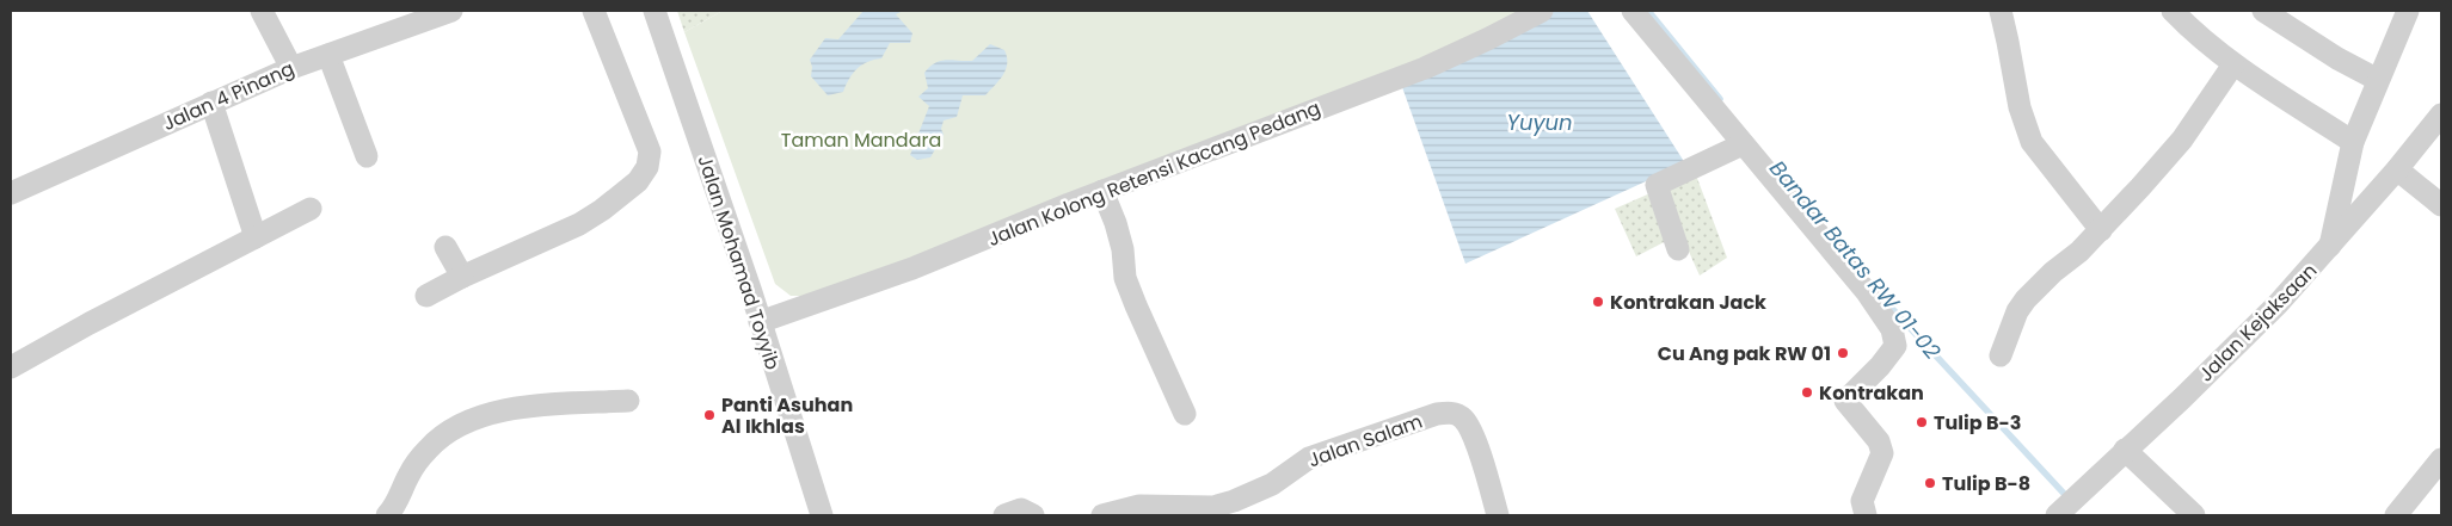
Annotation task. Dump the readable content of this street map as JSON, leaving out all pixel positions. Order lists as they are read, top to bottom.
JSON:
{
  "streets": {
    "street": [
      "Jalan 4 Pinang",
      "Jalan Kolong Retensi Kacang Pedang",
      "Jalan Mohamad Toyyib",
      "Jalan Kejaksaan",
      "Jalan Salam"
    ]
  },
  "crossings": [
    ["Jalan Kolong Retensi Kacang Pedang", "Jalan Mohamad Toyyib"]
  ],
  "water": ["Yuyun", "Bandar Batas RW 01-02"],
  "parks": ["Taman Mandara"],
  "places": [
    "Kontrakan Jack",
    "Cu Ang pak RW 01",
    "Kontrakan",
    "Panti Asuhan Al Ikhlas",
    "Tulip B-3",
    "Tulip B-8"
  ]
}
